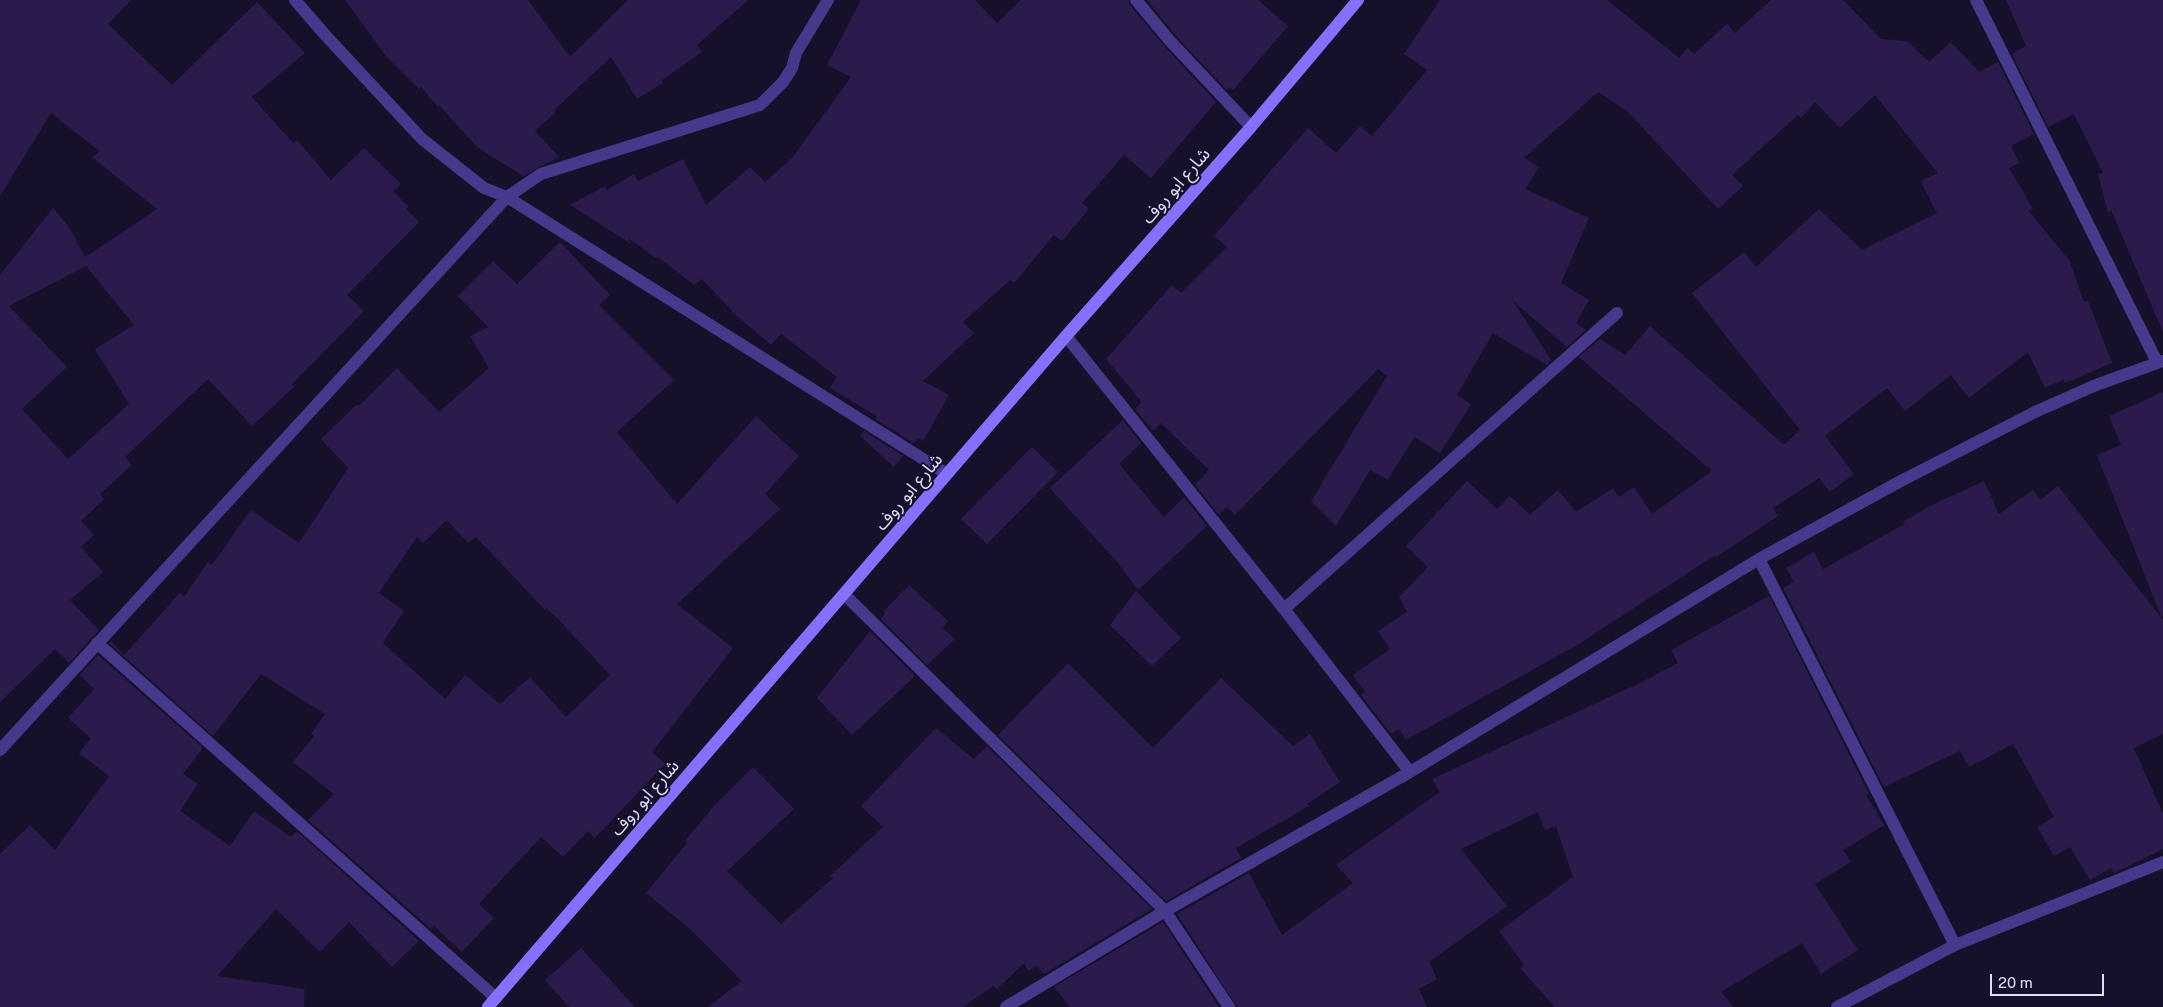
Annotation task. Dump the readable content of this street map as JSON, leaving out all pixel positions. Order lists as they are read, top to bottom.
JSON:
{
  "streets": {
    "street": ["شارع ابو روف"]
  },
  "scale_bar": "20 m"
}
